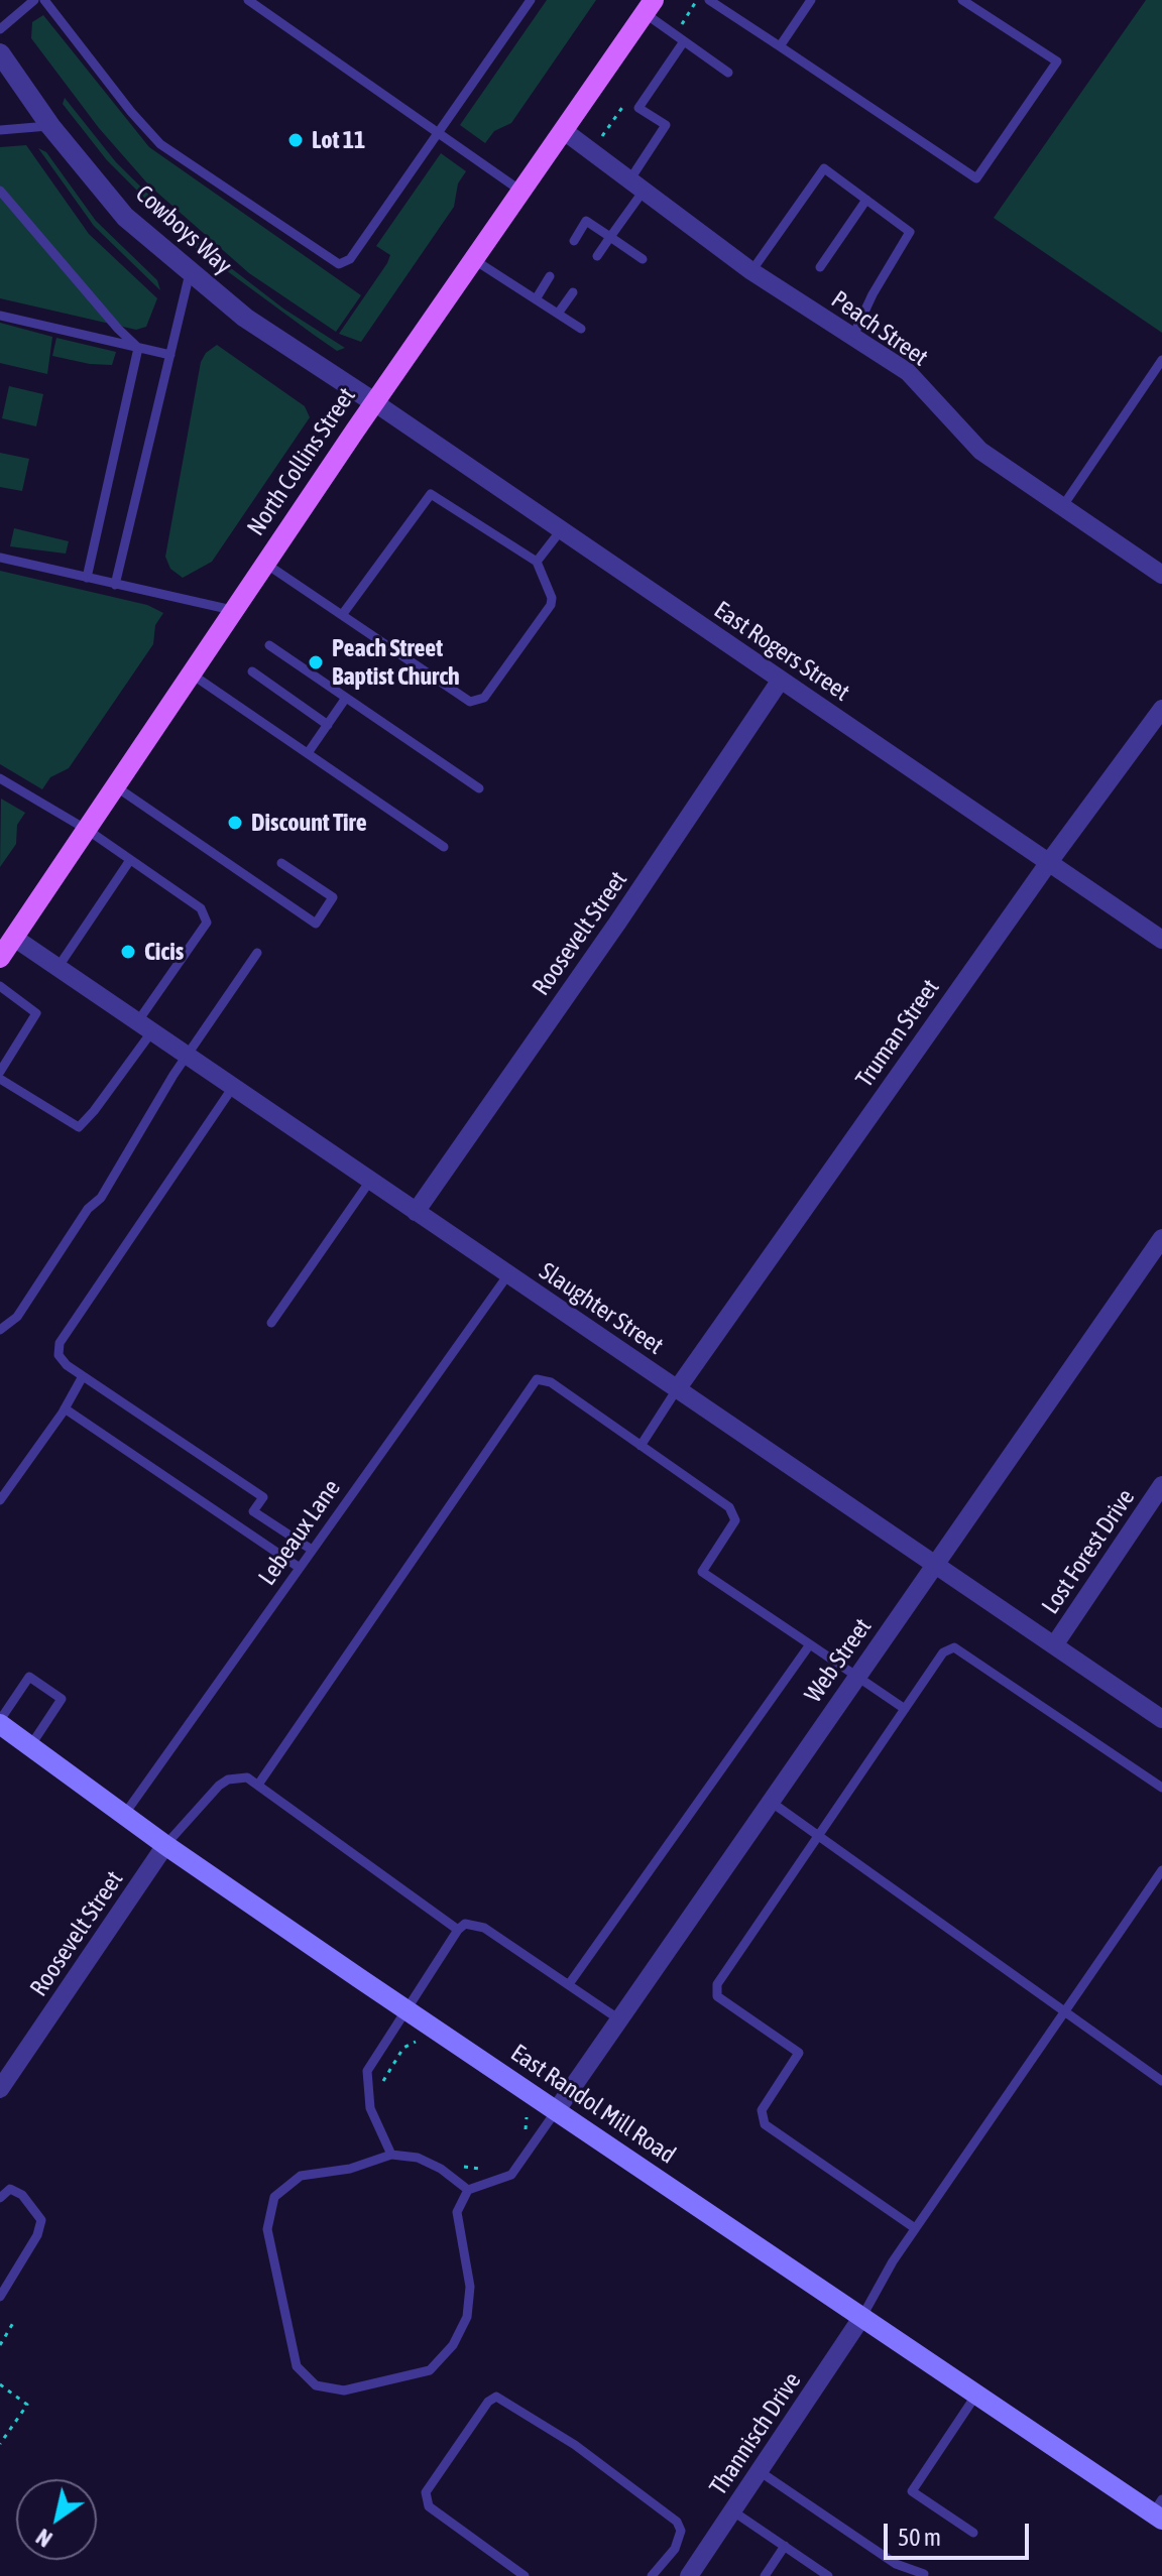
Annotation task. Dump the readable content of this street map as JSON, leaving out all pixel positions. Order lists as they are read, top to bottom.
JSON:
{
  "streets": {
    "main road": ["North Collins Street", "East Randol Mill Road"],
    "street": [
      "Cowboys Way",
      "Peach Street",
      "East Rogers Street",
      "Roosevelt Street",
      "Truman Street",
      "Slaughter Street",
      "Lost Forest Drive",
      "Web Street",
      "Thannisch Drive"
    ],
    "lane": ["Lebeaux Lane"]
  },
  "crossings": [
    ["Cowboys Way", "North Collins Street"],
    ["Cowboys Way", "East Rogers Street"],
    ["Peach Street", "North Collins Street"],
    ["North Collins Street", "East Rogers Street"],
    ["North Collins Street", "Slaughter Street"],
    ["East Rogers Street", "Roosevelt Street"],
    ["East Rogers Street", "Truman Street"],
    ["Roosevelt Street", "Slaughter Street"],
    ["Roosevelt Street", "East Randol Mill Road"],
    ["Truman Street", "Slaughter Street"],
    ["Slaughter Street", "Lebeaux Lane"],
    ["Slaughter Street", "Lost Forest Drive"],
    ["Slaughter Street", "Web Street"],
    ["Lebeaux Lane", "East Randol Mill Road"],
    ["Web Street", "East Randol Mill Road"],
    ["East Randol Mill Road", "Thannisch Drive"]
  ],
  "places": [
    "Lot 11",
    "Peach Street Baptist Church",
    "Discount Tire",
    "Cicis"
  ],
  "scale_bar": "50 m",
  "north": "bottom left"
}
